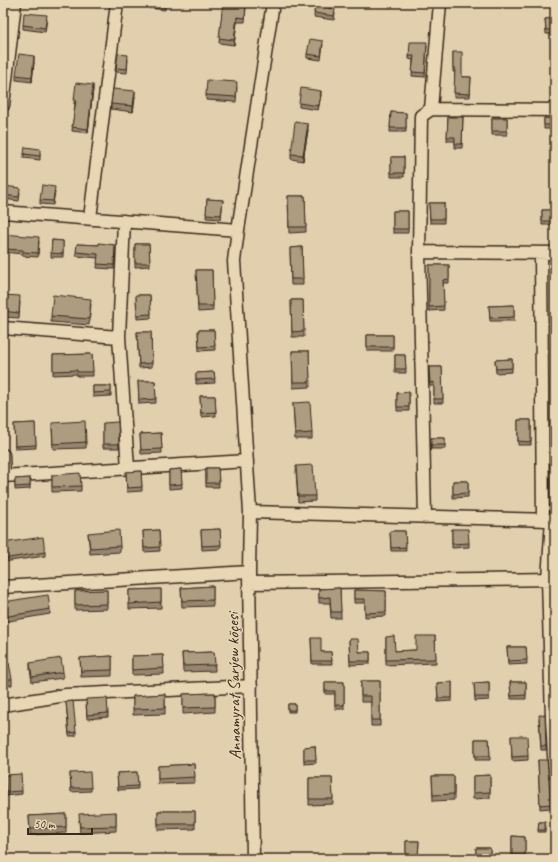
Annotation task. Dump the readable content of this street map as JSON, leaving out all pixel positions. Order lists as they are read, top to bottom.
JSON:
{
  "streets": {
    "street": ["Annamyrat Sarýew köçesi"]
  },
  "scale_bar": "50 m"
}
